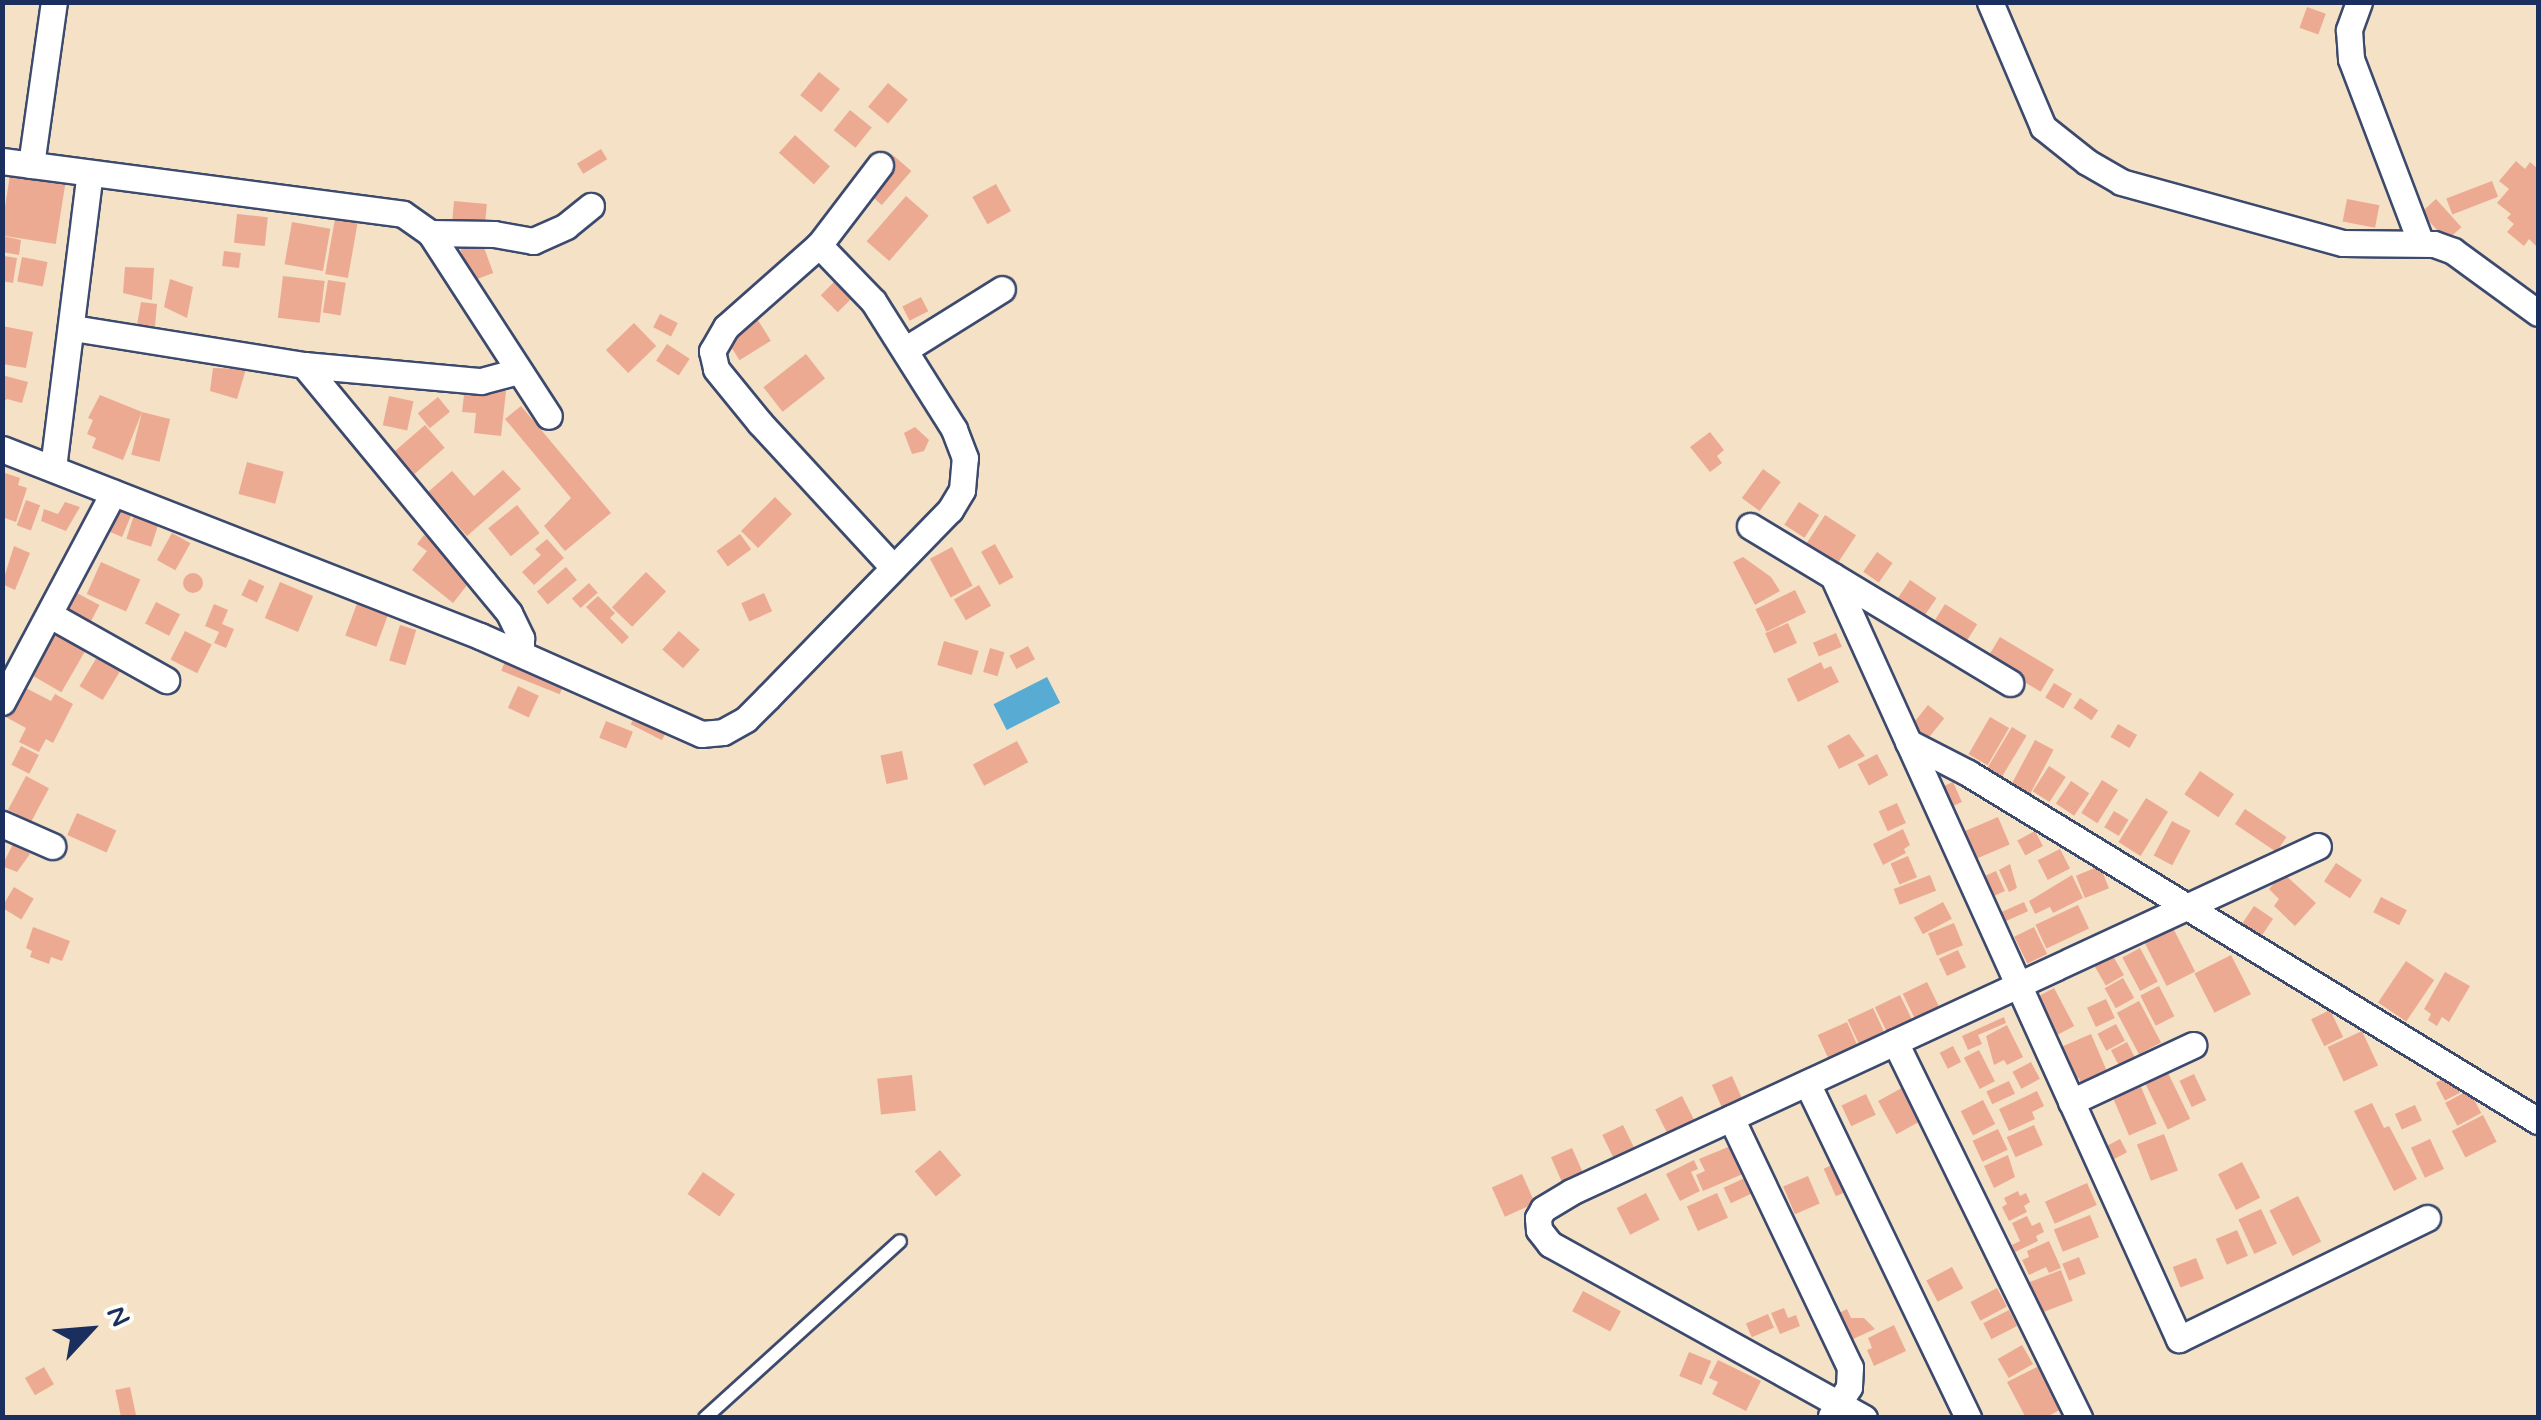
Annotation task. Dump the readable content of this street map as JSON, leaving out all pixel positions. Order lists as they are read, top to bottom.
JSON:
{
  "north": "top right"
}
